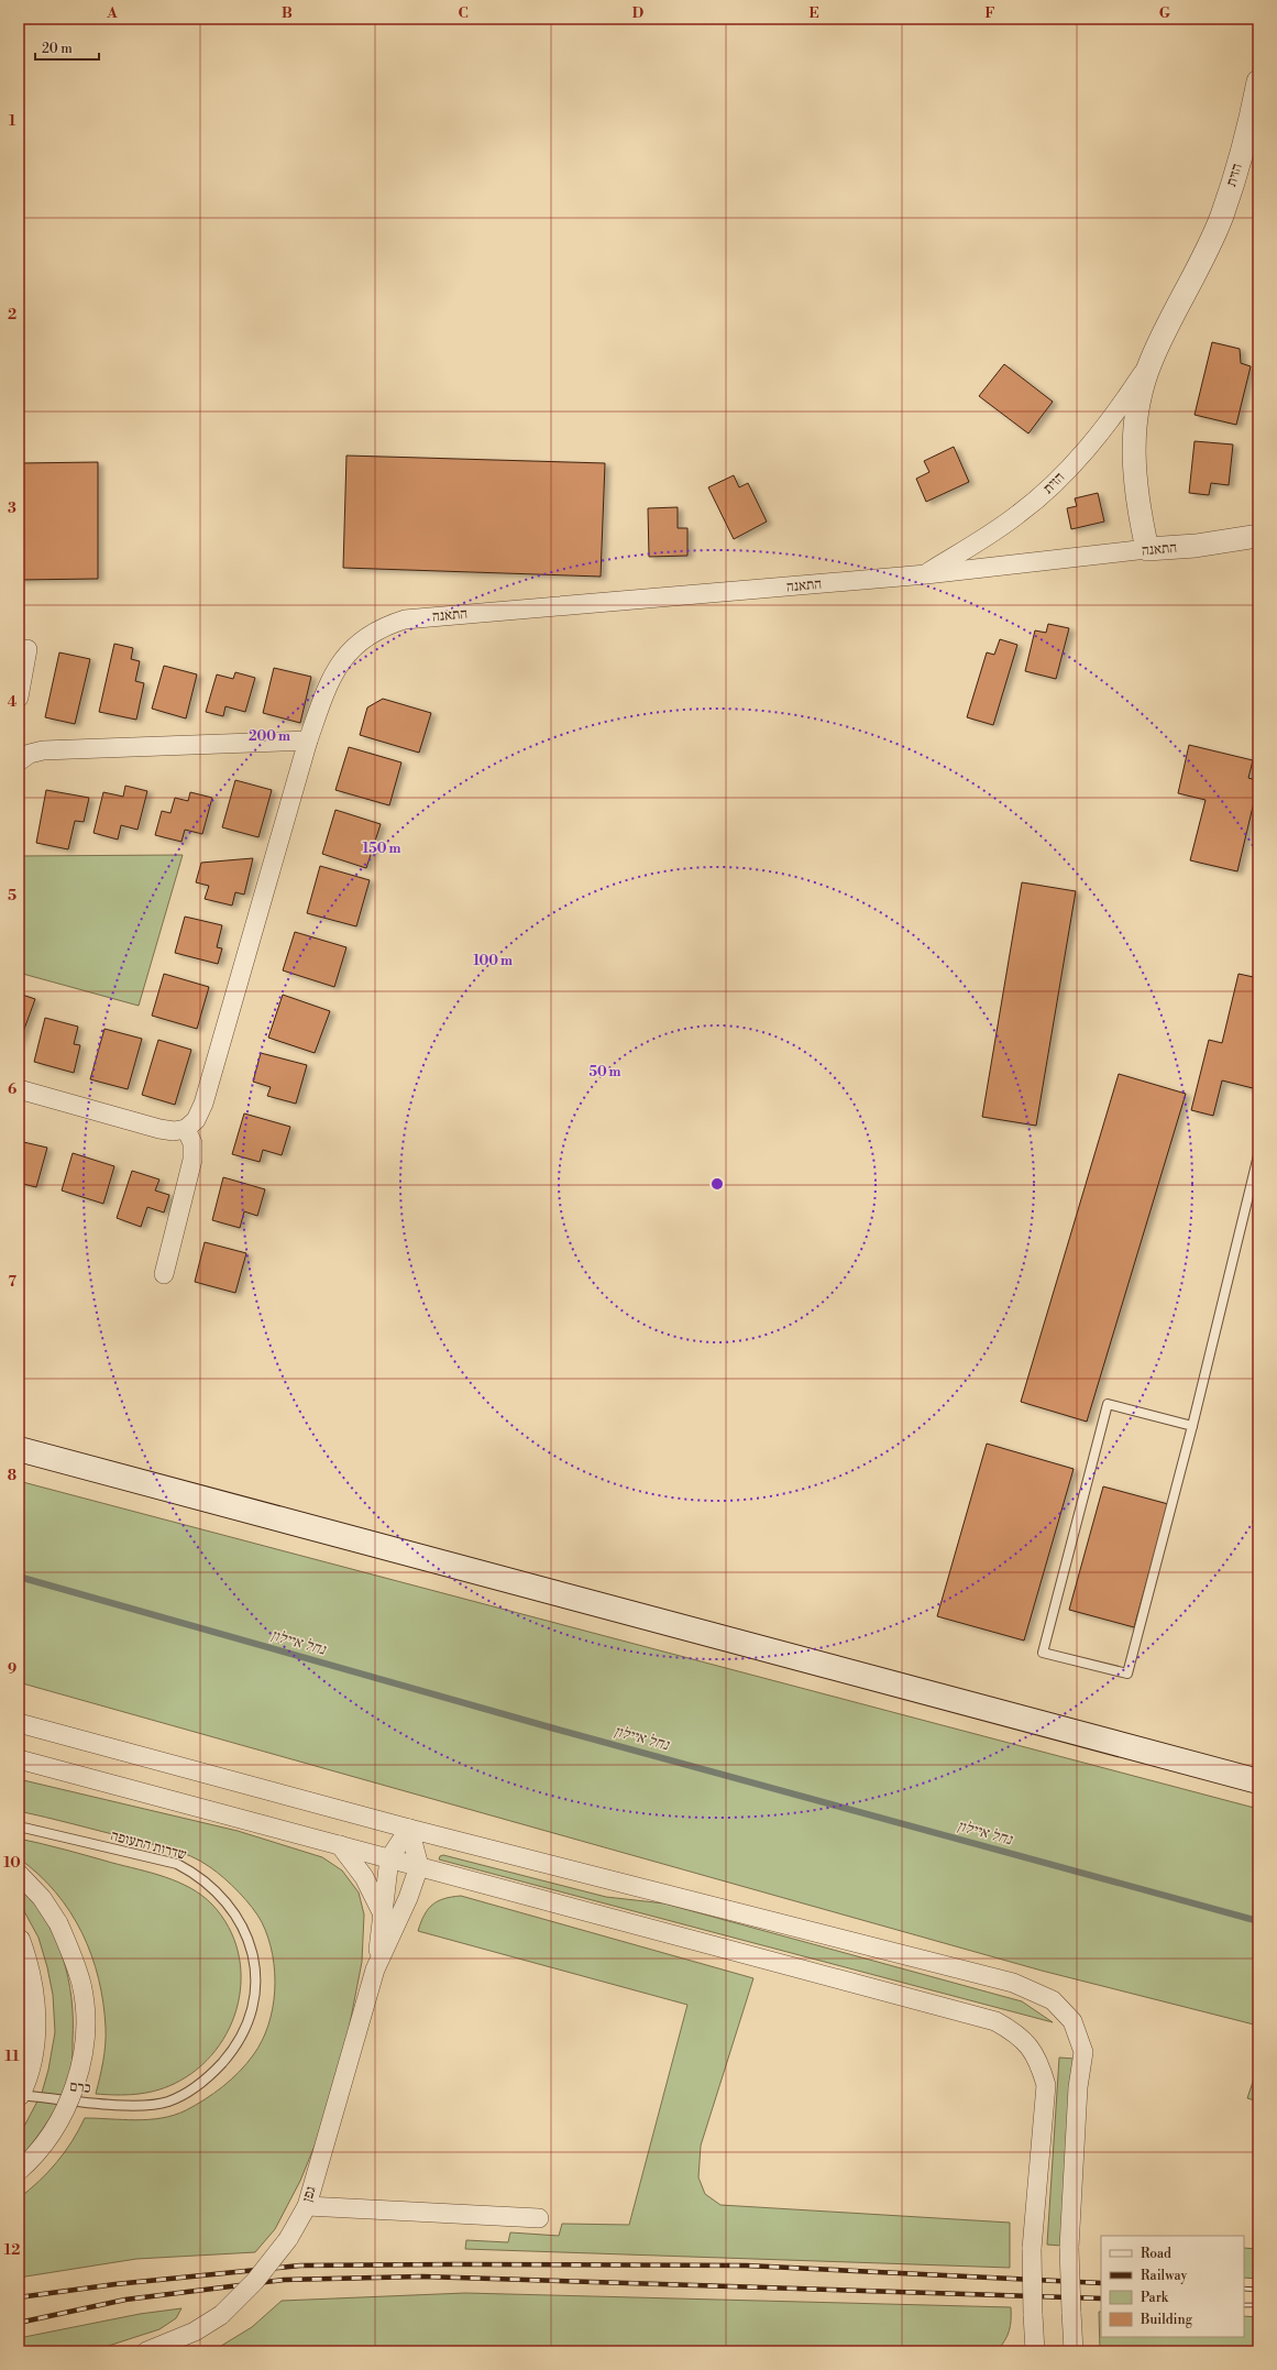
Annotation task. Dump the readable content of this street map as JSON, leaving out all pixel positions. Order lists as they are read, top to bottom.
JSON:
{
  "streets": {
    "street": ["הזית", "התאנה", "גפן"],
    "lane": ["שדרות התעופה", "כרם"]
  },
  "crossings": [
    ["הזית", "התאנה"],
    ["שדרות התעופה", "כרם"]
  ],
  "water": ["נחל איילון"],
  "legend": [
    "Road",
    "Railway",
    "Park",
    "Building"
  ],
  "scale_bar": "20 m",
  "grid": {
    "columns": [
      "A",
      "B",
      "C",
      "D",
      "E",
      "F",
      "G"
    ],
    "rows": [
      "1",
      "2",
      "3",
      "4",
      "5",
      "6",
      "7",
      "8",
      "9",
      "10",
      "11",
      "12"
    ]
  },
  "rings": [
    "200 m",
    "150 m",
    "100 m",
    "50 m"
  ]
}
